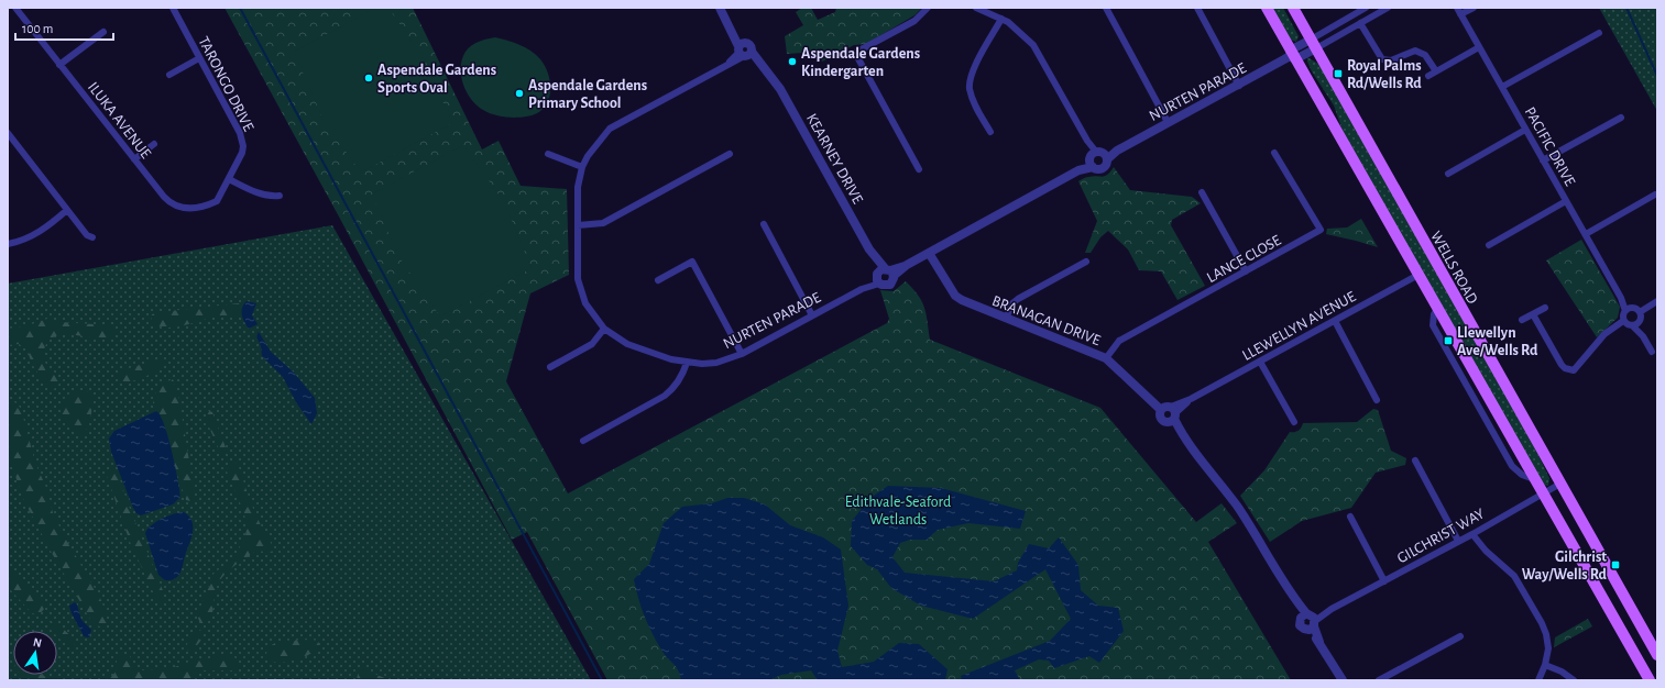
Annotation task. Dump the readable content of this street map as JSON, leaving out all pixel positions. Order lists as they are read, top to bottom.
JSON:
{
  "streets": {
    "main road": ["WELLS ROAD"],
    "street": [
      "TARONGO DRIVE",
      "NURTEN PARADE",
      "ILUKA AVENUE",
      "PACIFIC DRIVE",
      "KEARNEY DRIVE",
      "LANCE CLOSE",
      "BRANAGAN DRIVE",
      "LLEWELLYN AVENUE",
      "GILCHRIST WAY"
    ]
  },
  "crossings": [
    ["TARONGO DRIVE", "ILUKA AVENUE"],
    ["NURTEN PARADE", "KEARNEY DRIVE"],
    ["NURTEN PARADE", "WELLS ROAD"],
    ["NURTEN PARADE", "BRANAGAN DRIVE"],
    ["LANCE CLOSE", "BRANAGAN DRIVE"],
    ["WELLS ROAD", "GILCHRIST WAY"],
    ["BRANAGAN DRIVE", "LLEWELLYN AVENUE"],
    ["BRANAGAN DRIVE", "GILCHRIST WAY"]
  ],
  "parks": ["Edithvale-Seaford Wetlands"],
  "places": {
    "other": ["Aspendale Gardens Kindergarten", "Aspendale Gardens Sports Oval", "Aspendale Gardens Primary School"],
    "transit": ["Royal Palms Rd/Wells Rd", "Llewellyn Ave/Wells Rd", "Gilchrist Way/Wells Rd"]
  },
  "scale_bar": "100 m",
  "north": "top"
}
